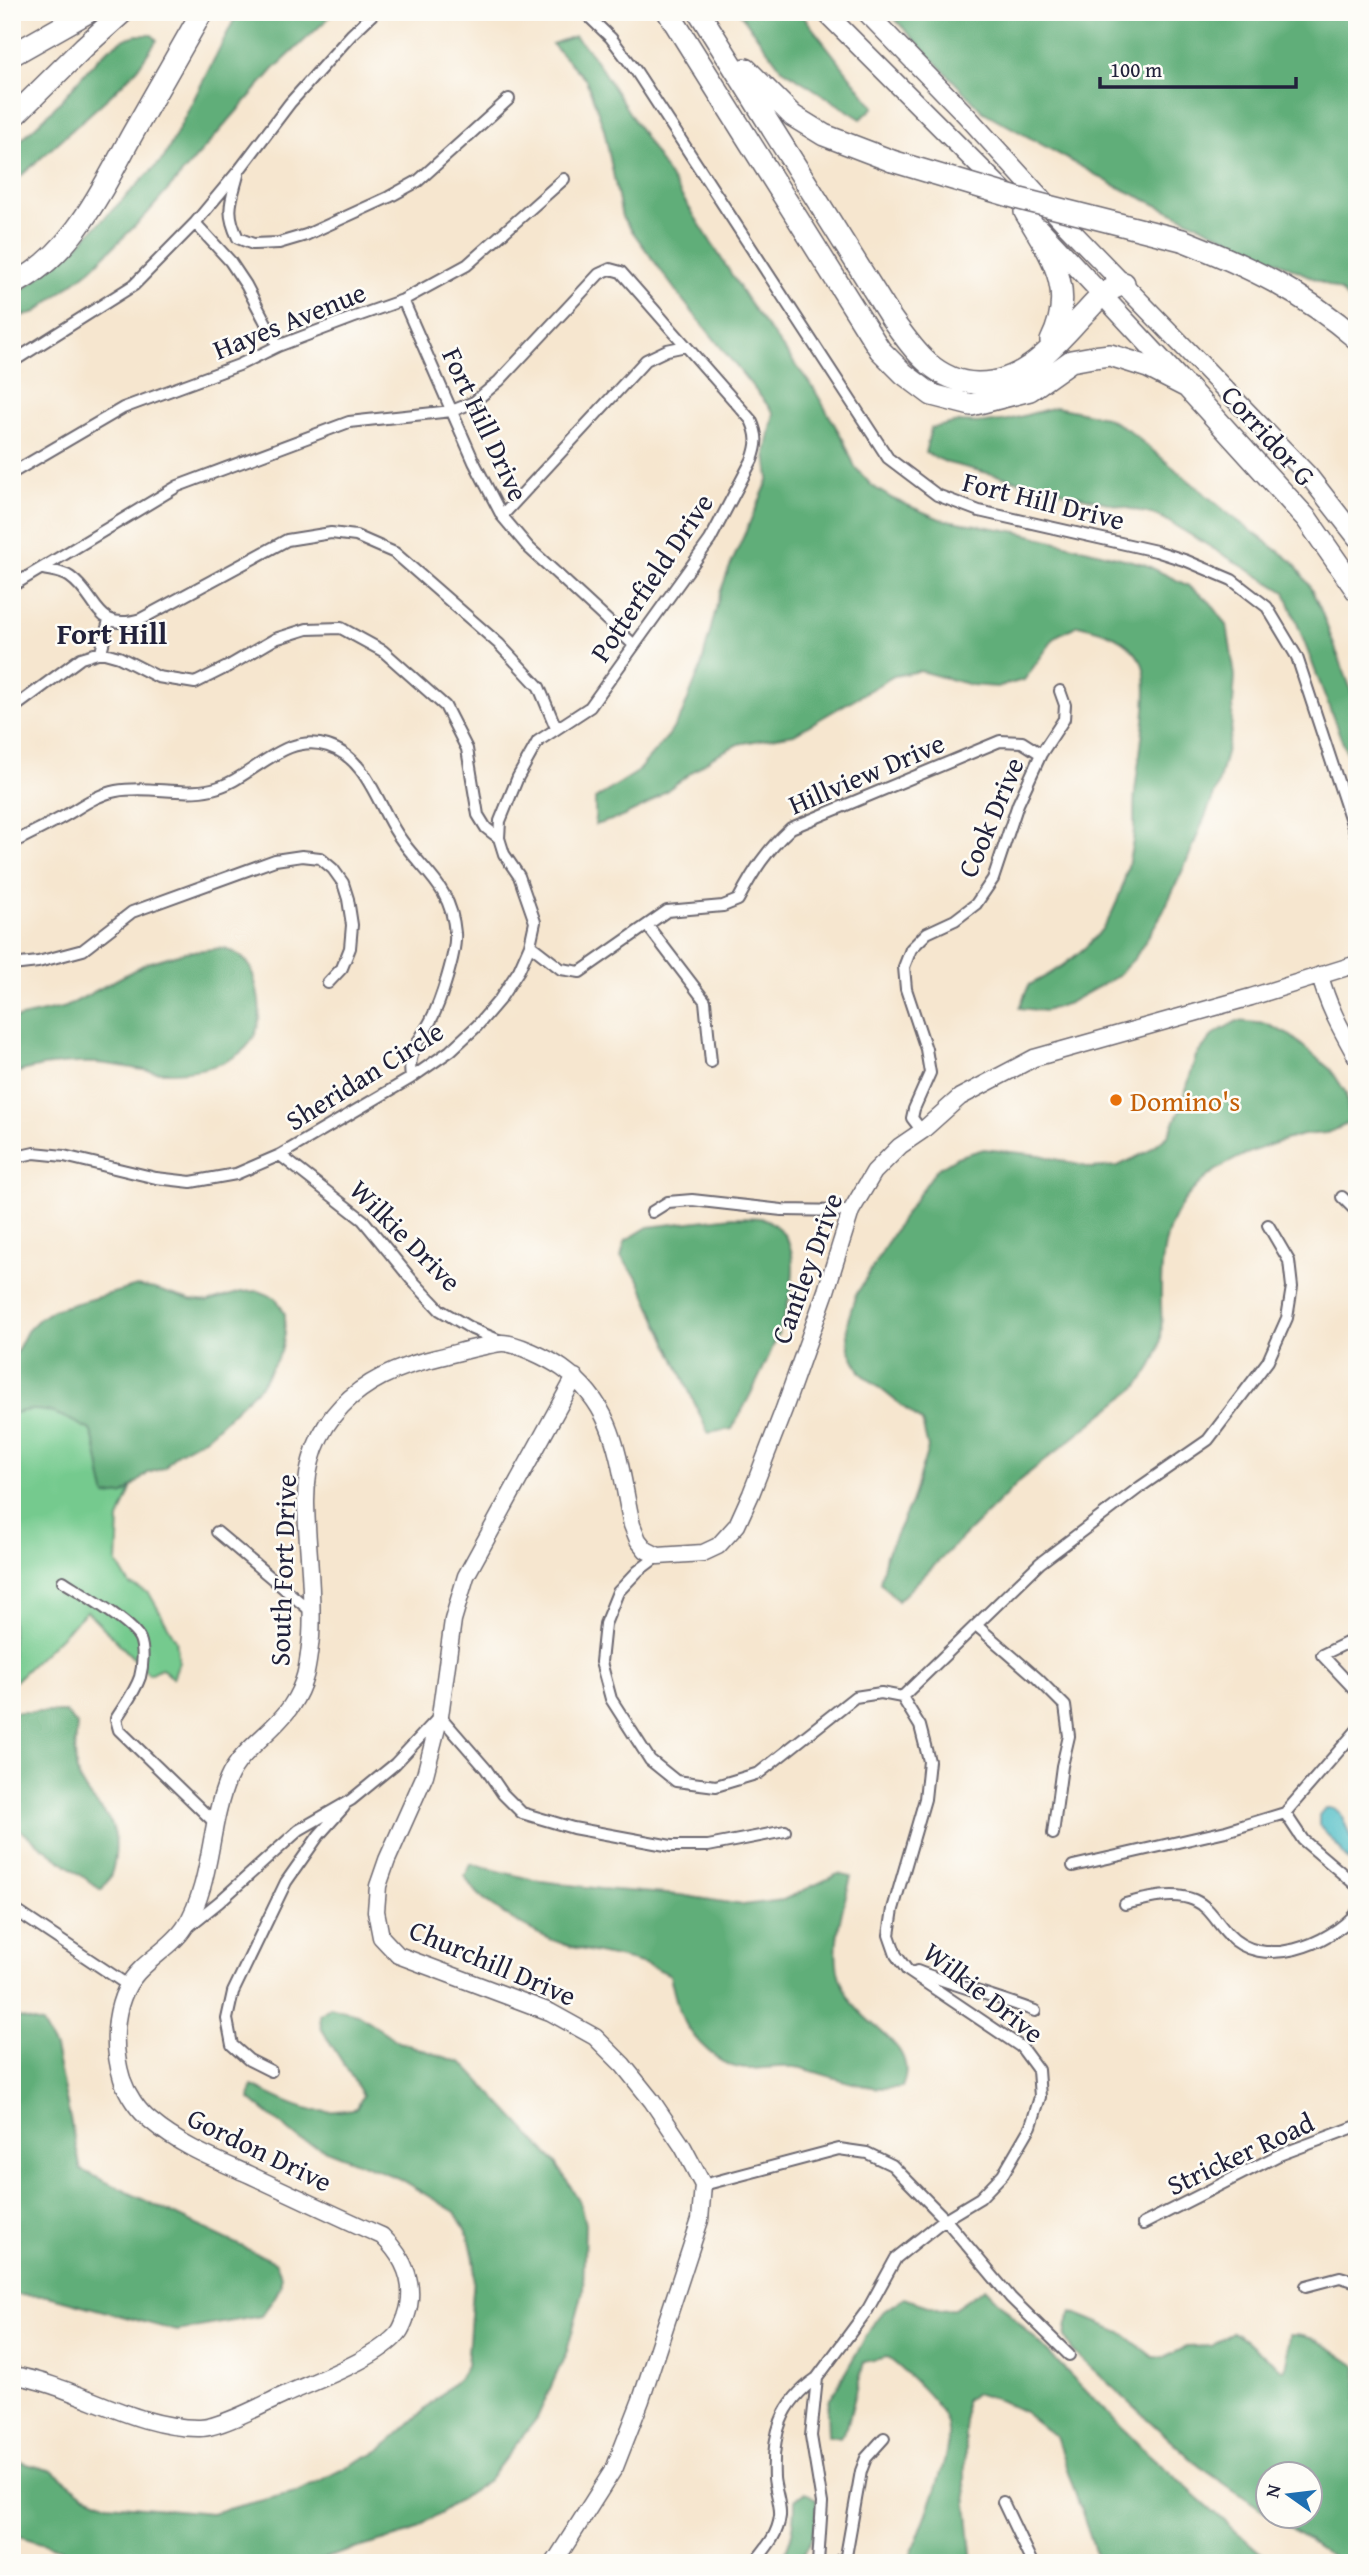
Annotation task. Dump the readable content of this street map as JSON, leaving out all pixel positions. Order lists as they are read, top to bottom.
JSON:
{
  "streets": {
    "highway": ["Corridor G"],
    "street": [
      "Hayes Avenue",
      "Fort Hill Drive",
      "Potterfield Drive",
      "Hillview Drive",
      "Cook Drive",
      "Sheridan Circle",
      "Wilkie Drive",
      "Cantley Drive",
      "South Fort Drive",
      "Churchill Drive",
      "Gordon Drive",
      "Stricker Road"
    ]
  },
  "crossings": [
    ["Hayes Avenue", "Fort Hill Drive"],
    ["Fort Hill Drive", "Potterfield Drive"],
    ["Potterfield Drive", "Sheridan Circle"],
    ["Hillview Drive", "Cook Drive"],
    ["Cook Drive", "Cantley Drive"],
    ["Sheridan Circle", "Wilkie Drive"],
    ["Wilkie Drive", "Cantley Drive"],
    ["Wilkie Drive", "South Fort Drive"],
    ["Wilkie Drive", "Churchill Drive"],
    ["South Fort Drive", "Gordon Drive"],
    ["Churchill Drive", "Gordon Drive"]
  ],
  "districts": ["Fort Hill"],
  "places": ["Domino's"],
  "scale_bar": "100 m",
  "north": "left"
}
